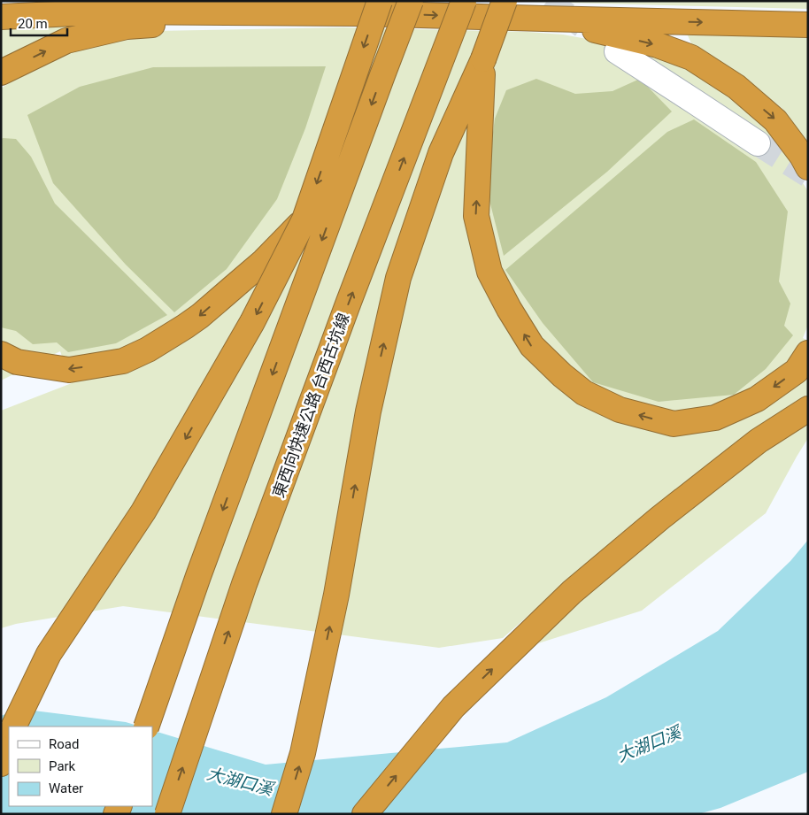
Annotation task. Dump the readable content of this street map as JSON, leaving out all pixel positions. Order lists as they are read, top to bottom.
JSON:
{
  "streets": {
    "highway": ["東西向快速公路 台西古坑線"]
  },
  "water": ["大湖口溪"],
  "legend": ["Road", "Park", "Water"],
  "scale_bar": "20 m"
}
